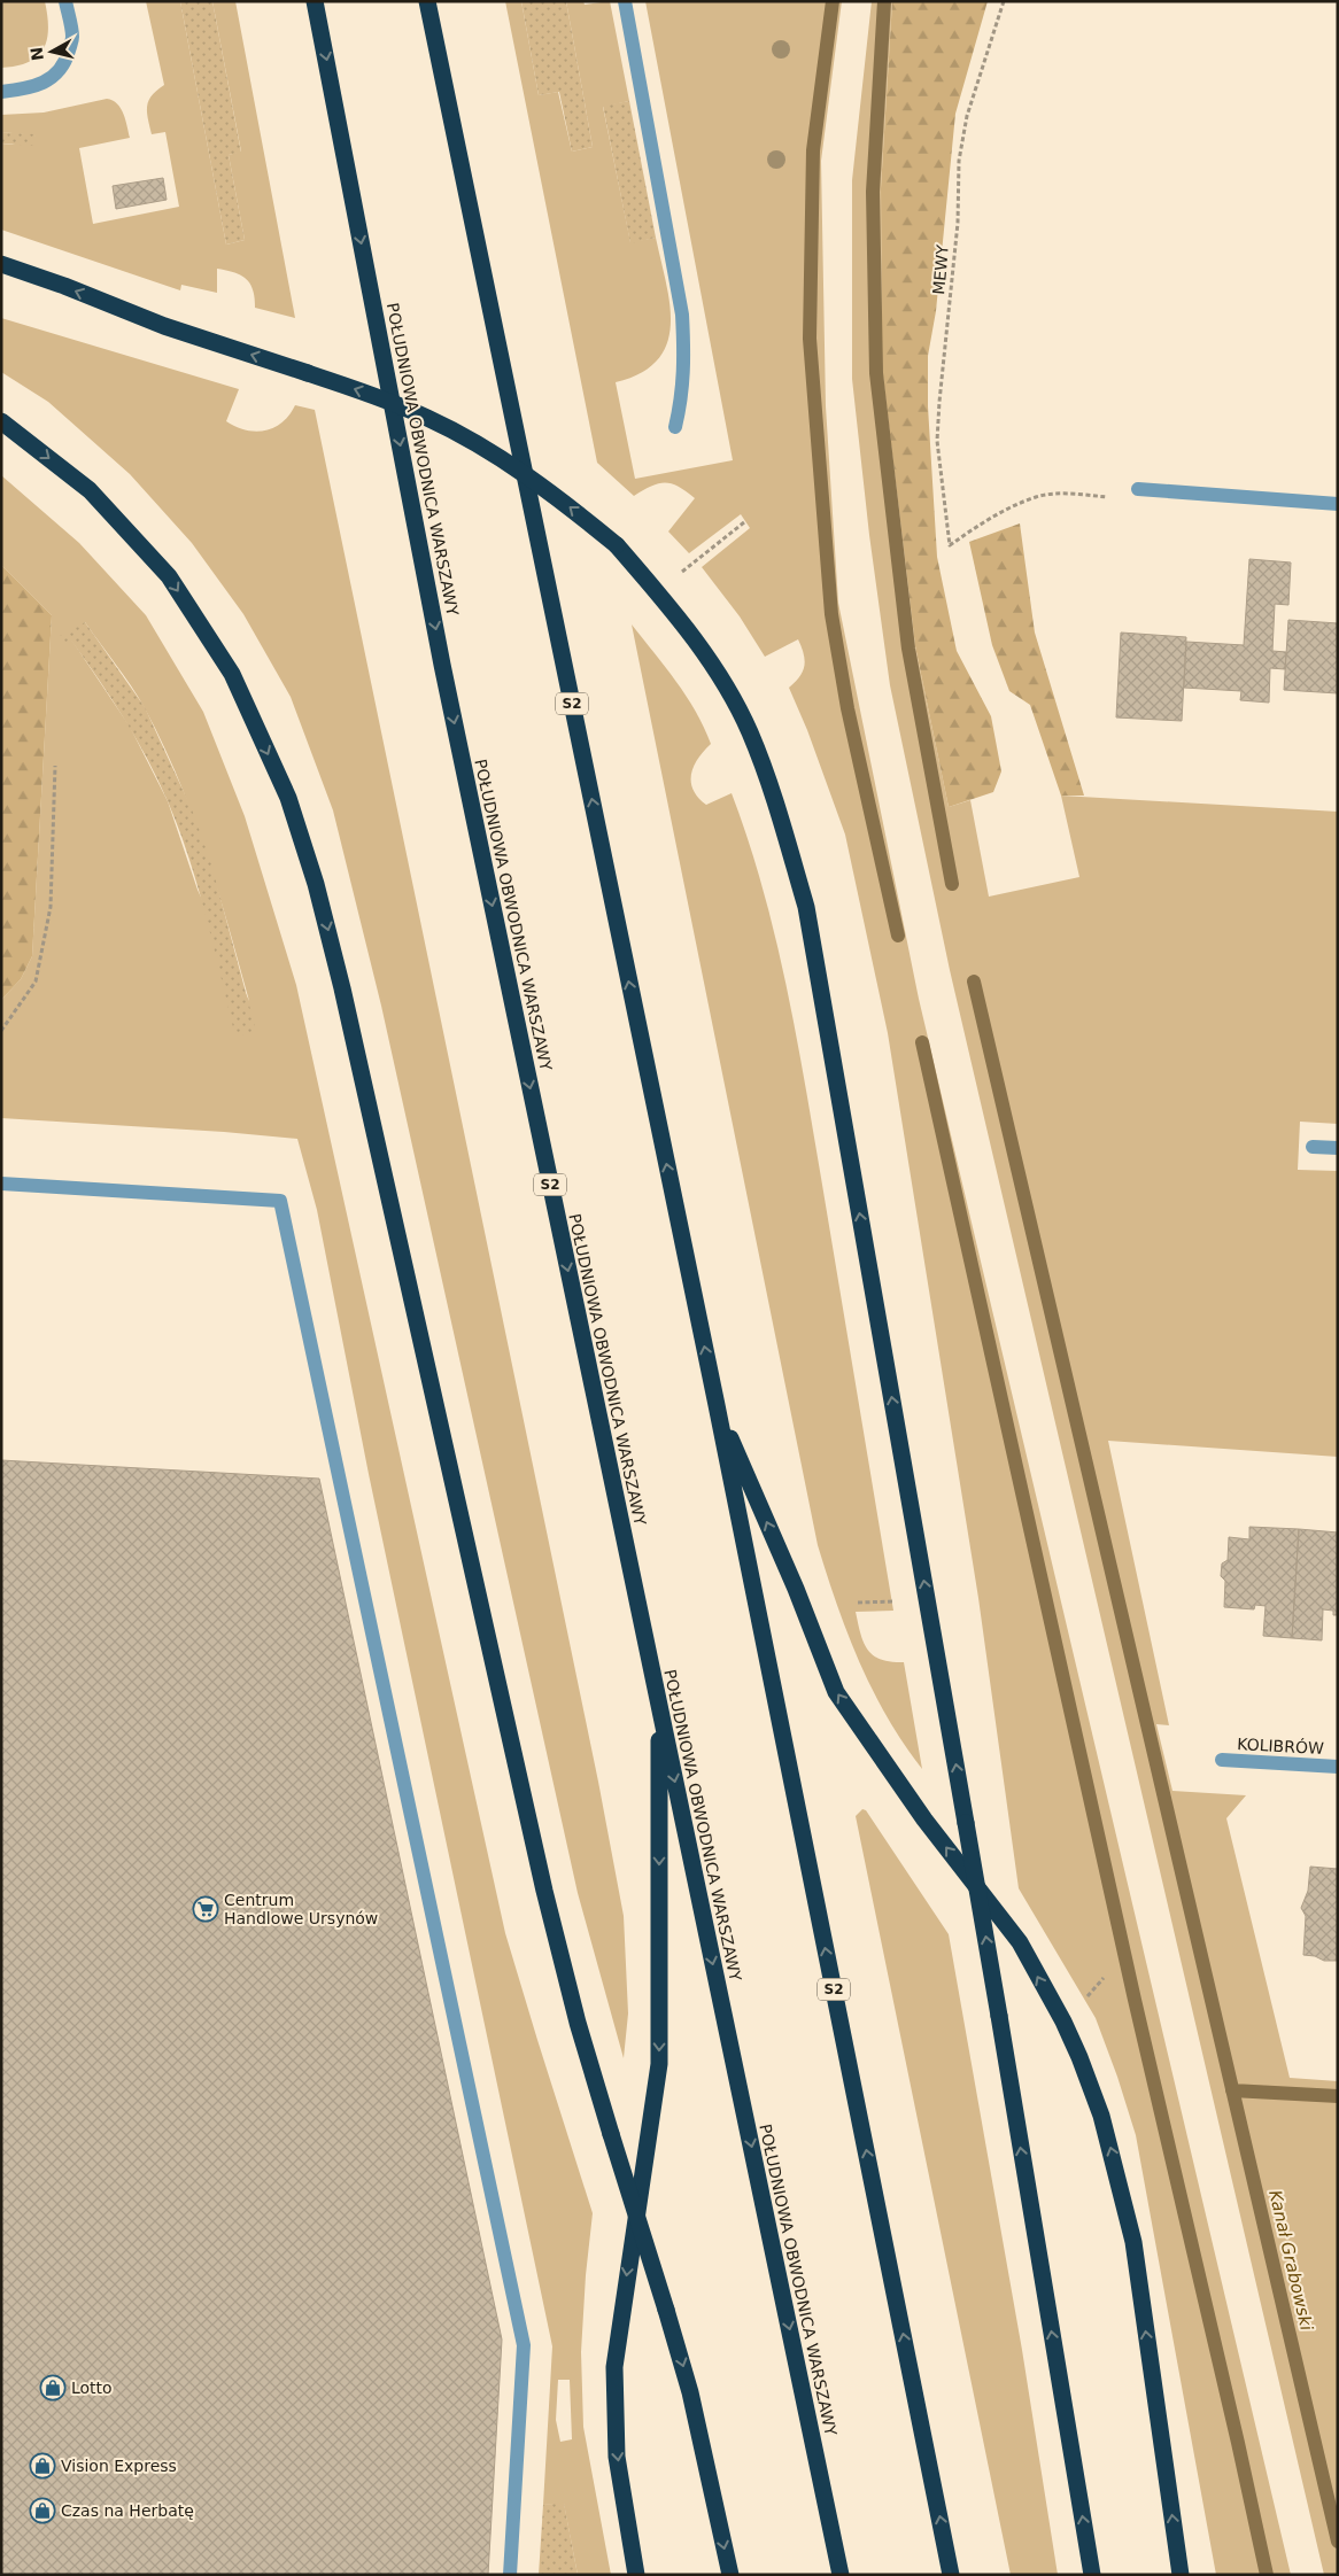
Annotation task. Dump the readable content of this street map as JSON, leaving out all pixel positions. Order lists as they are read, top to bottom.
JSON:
{
  "streets": {
    "highway": ["POŁUDNIOWA OBWODNICA WARSZAWY", "S2"],
    "street": ["KOLIBRÓW"],
    "path": ["MEWY"]
  },
  "water": ["Kanał Grabowski"],
  "places": {
    "supermarket": ["Centrum Handlowe Ursynów"],
    "shop": ["Lotto", "Vision Express", "Czas na Herbatę"]
  },
  "north": "left"
}
